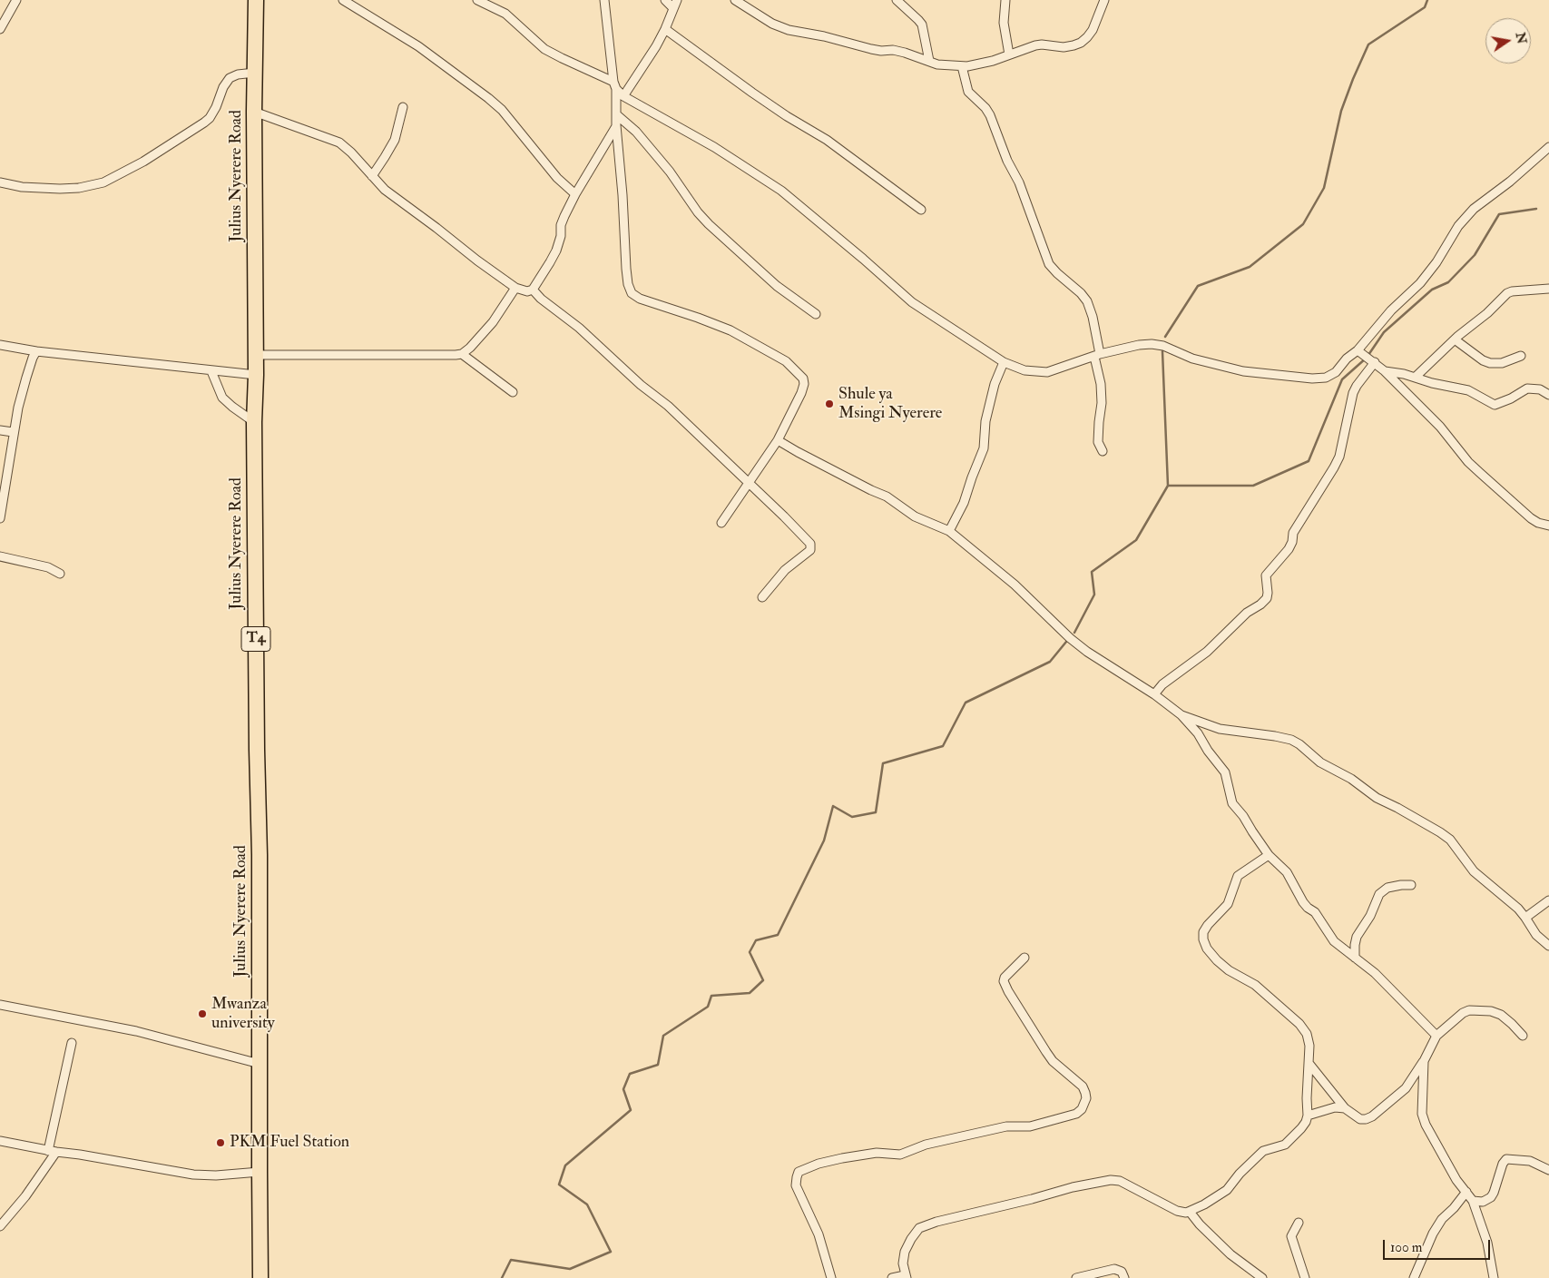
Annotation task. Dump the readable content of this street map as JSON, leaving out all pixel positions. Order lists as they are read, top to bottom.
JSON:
{
  "streets": {
    "highway": ["Julius Nyerere Road", "T4"]
  },
  "places": ["Shule ya Msingi Nyerere", "Mwanza university", "PKM Fuel Station"],
  "scale_bar": "100 m",
  "north": "right"
}
